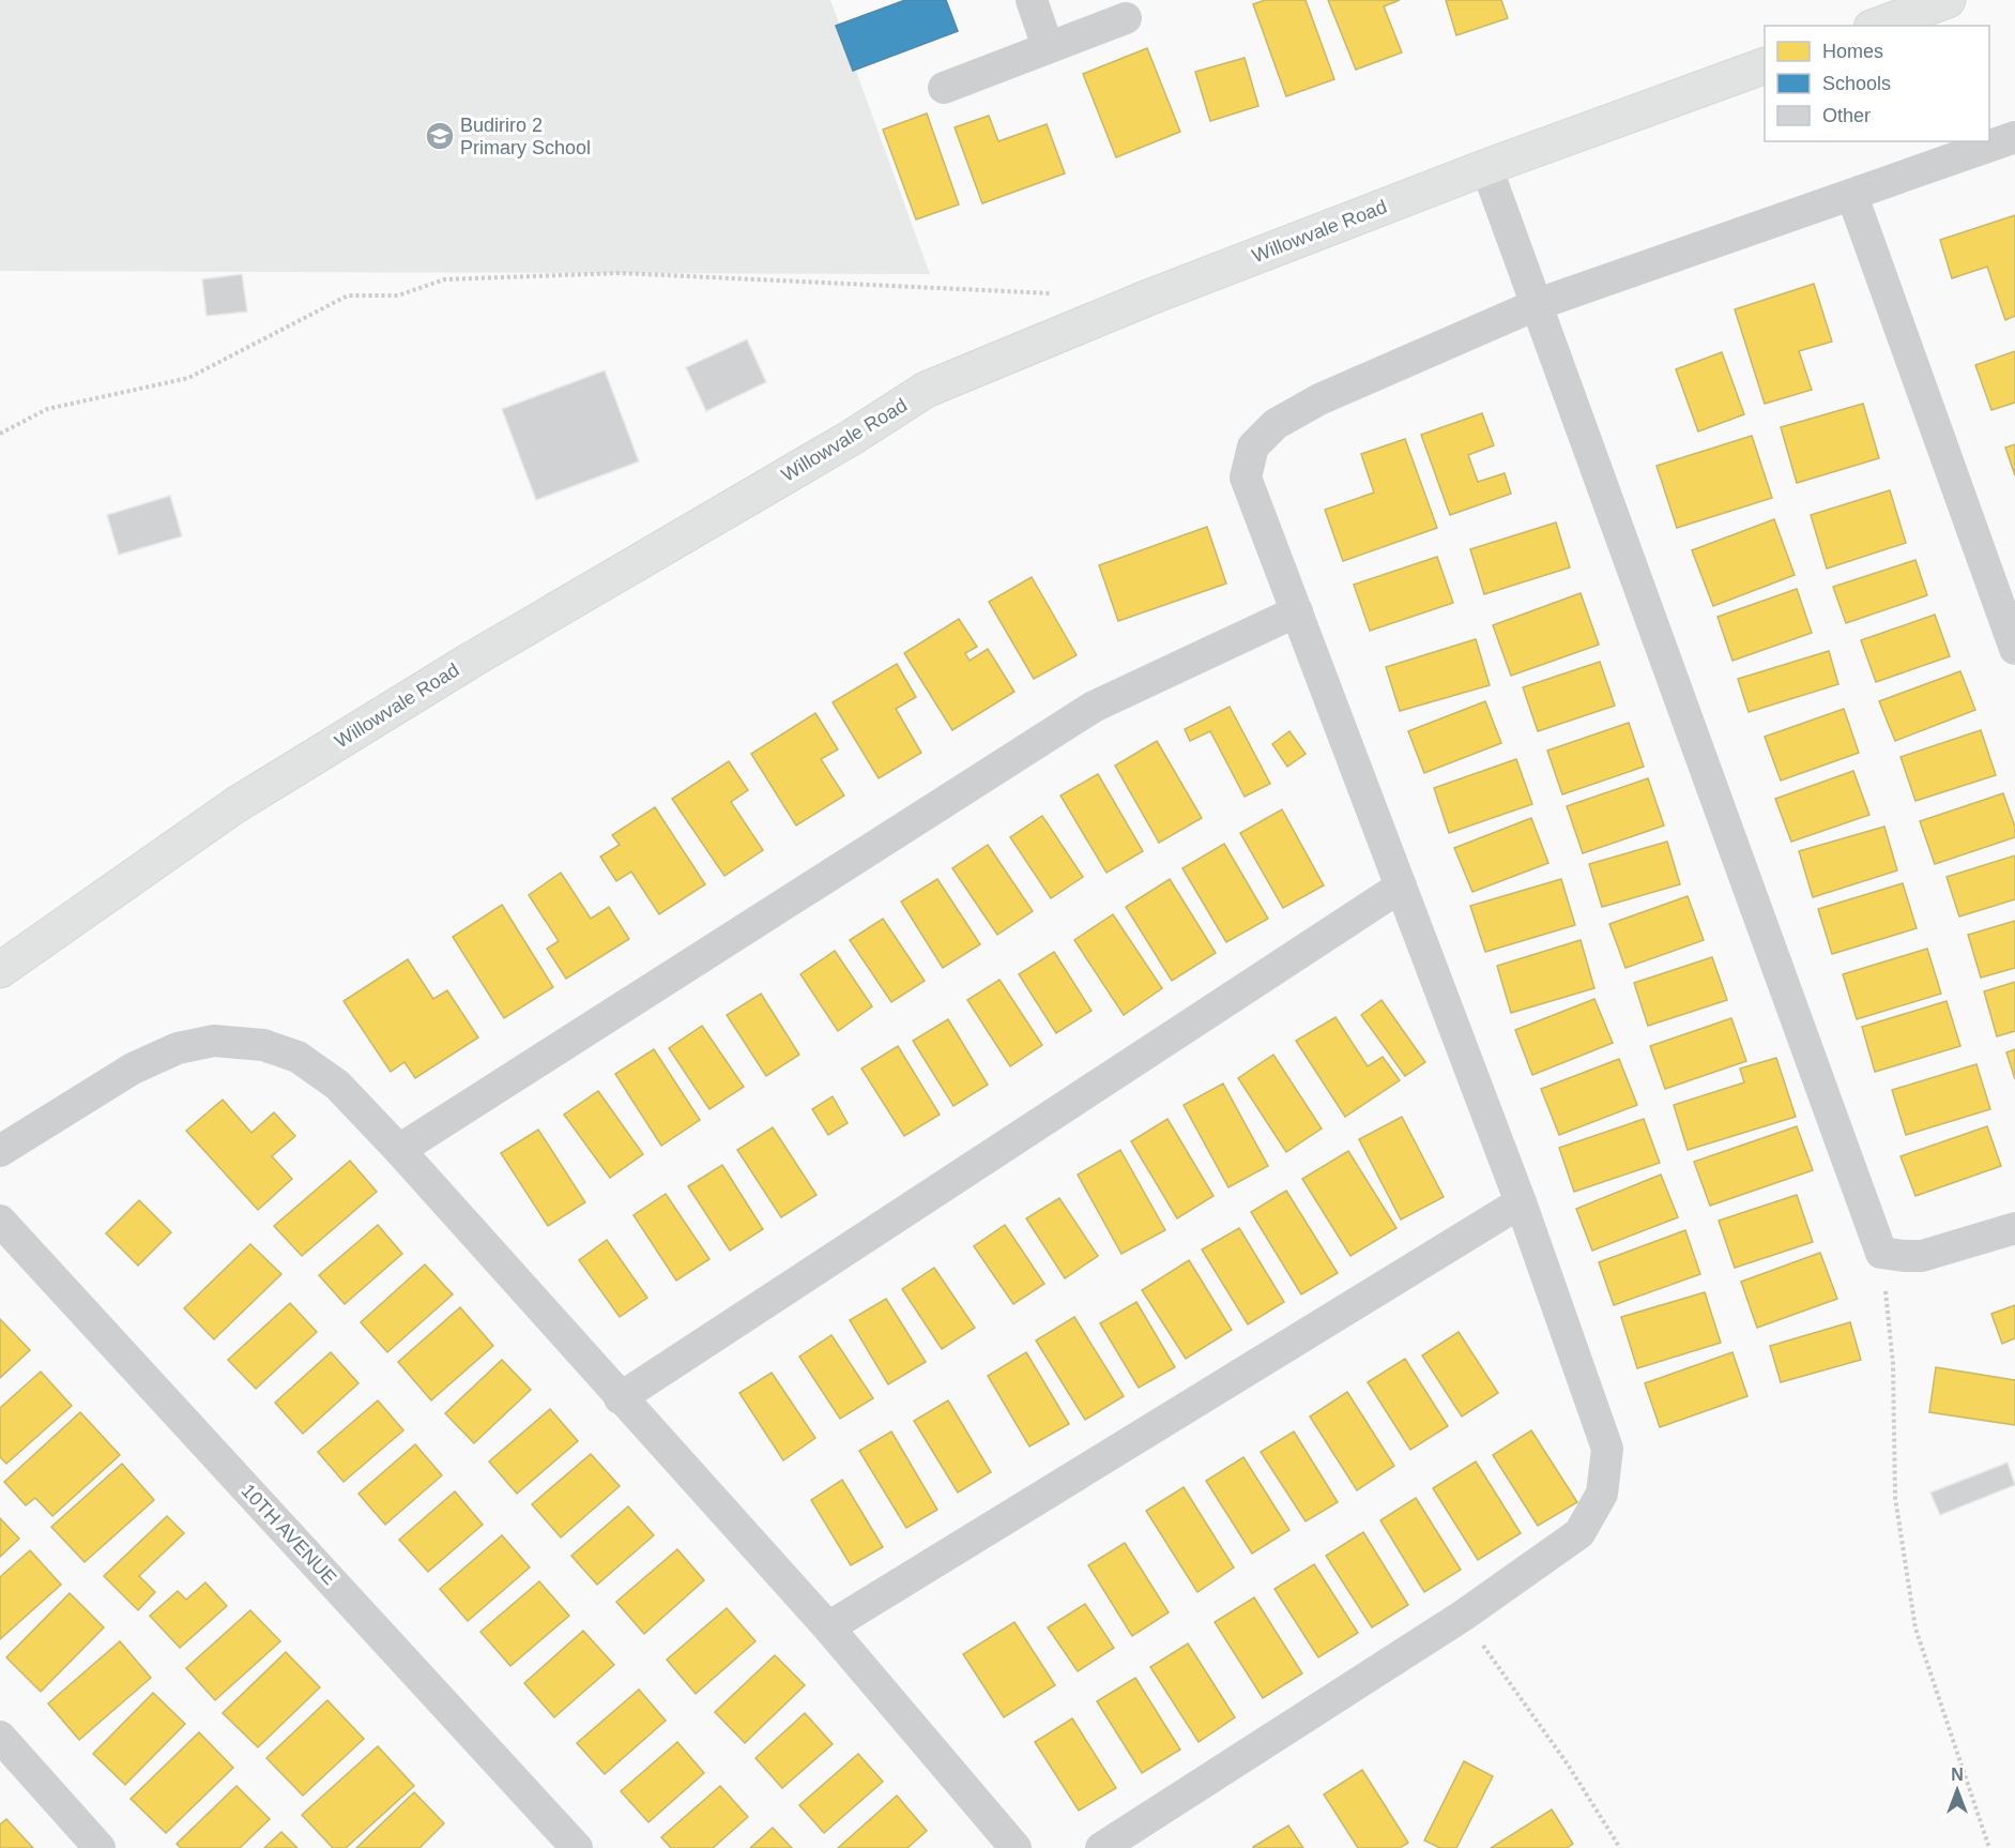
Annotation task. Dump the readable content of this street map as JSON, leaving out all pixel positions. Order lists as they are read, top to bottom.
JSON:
{
  "streets": {
    "street": ["Willowvale Road", "10TH AVENUE"]
  },
  "places": {
    "school or university": ["Budiriro 2 Primary School"]
  },
  "legend": ["Homes", "Schools", "Other"],
  "north": "top"
}
